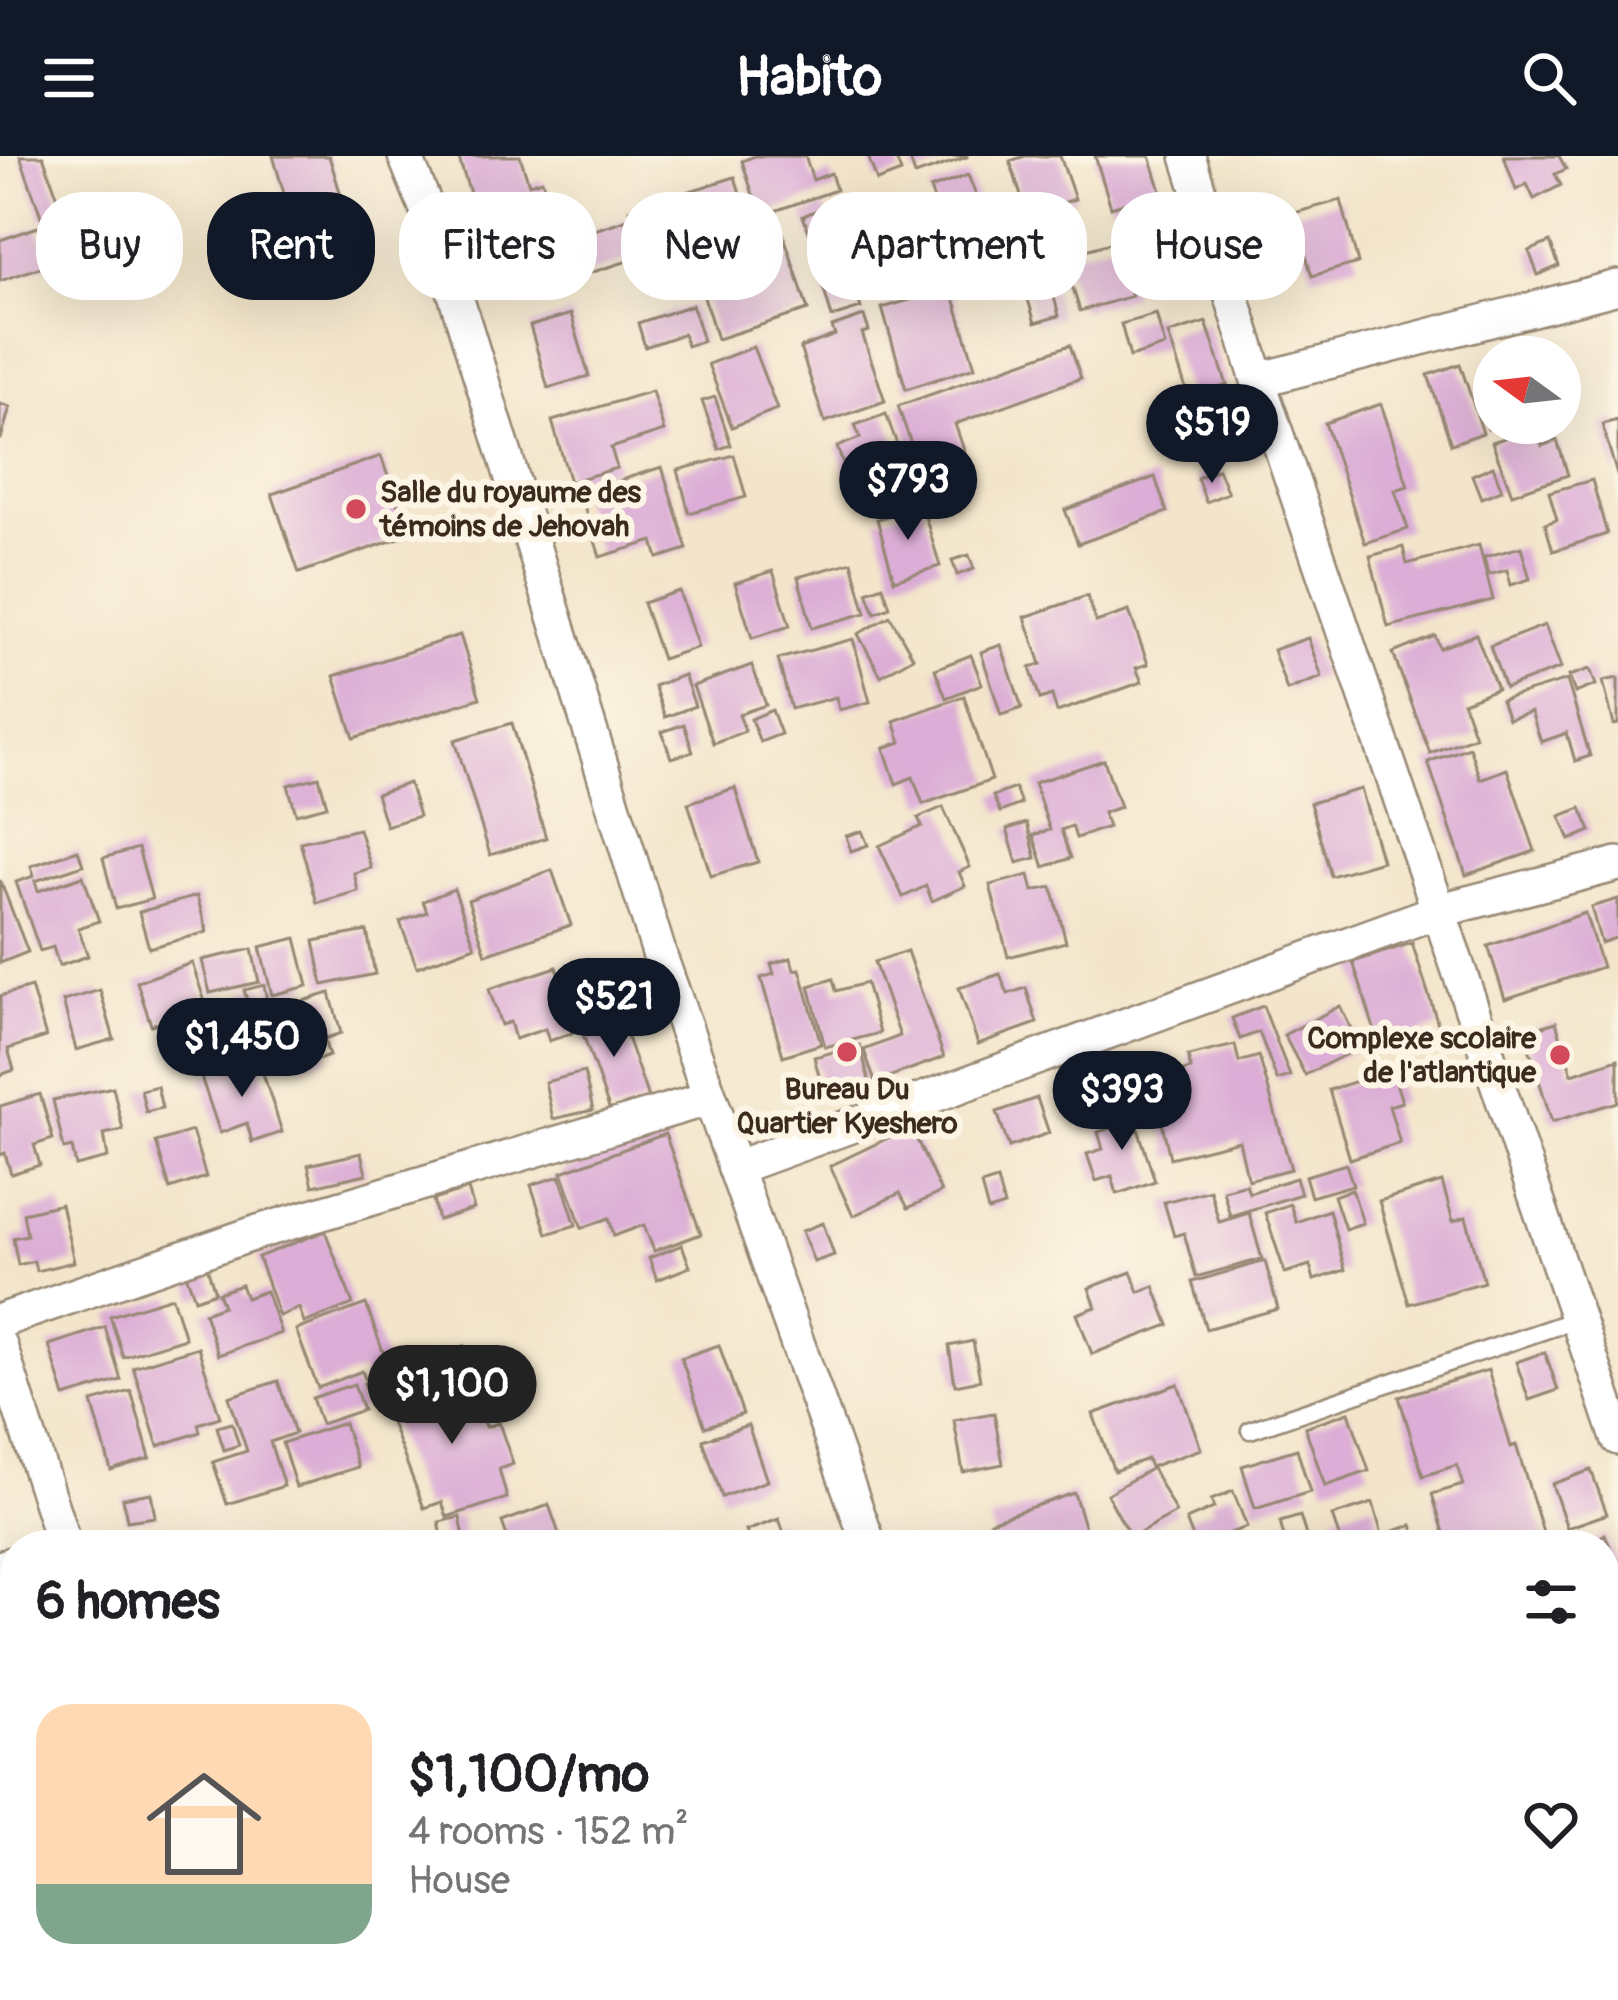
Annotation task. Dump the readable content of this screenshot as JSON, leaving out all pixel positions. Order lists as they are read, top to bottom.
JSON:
{
  "places": ["Salle du royaume des témoins de Jehovah", "Bureau Du Quartier Kyeshero", "Complexe scolaire de l'atlantique"],
  "north": "left",
  "page": {
    "header": "Habito",
    "chip": [
      "Buy",
      "Rent",
      "Filters",
      "New",
      "Apartment",
      "House"
    ],
    "price": [
      "$519",
      "$793",
      "$521",
      "$1,450",
      "$393",
      "$1,100"
    ],
    "heading": "6 homes",
    "list": [
      {
        "name": "$1,100/mo",
        "note": "4 rooms · 152 m² · House"
      }
    ]
  }
}
